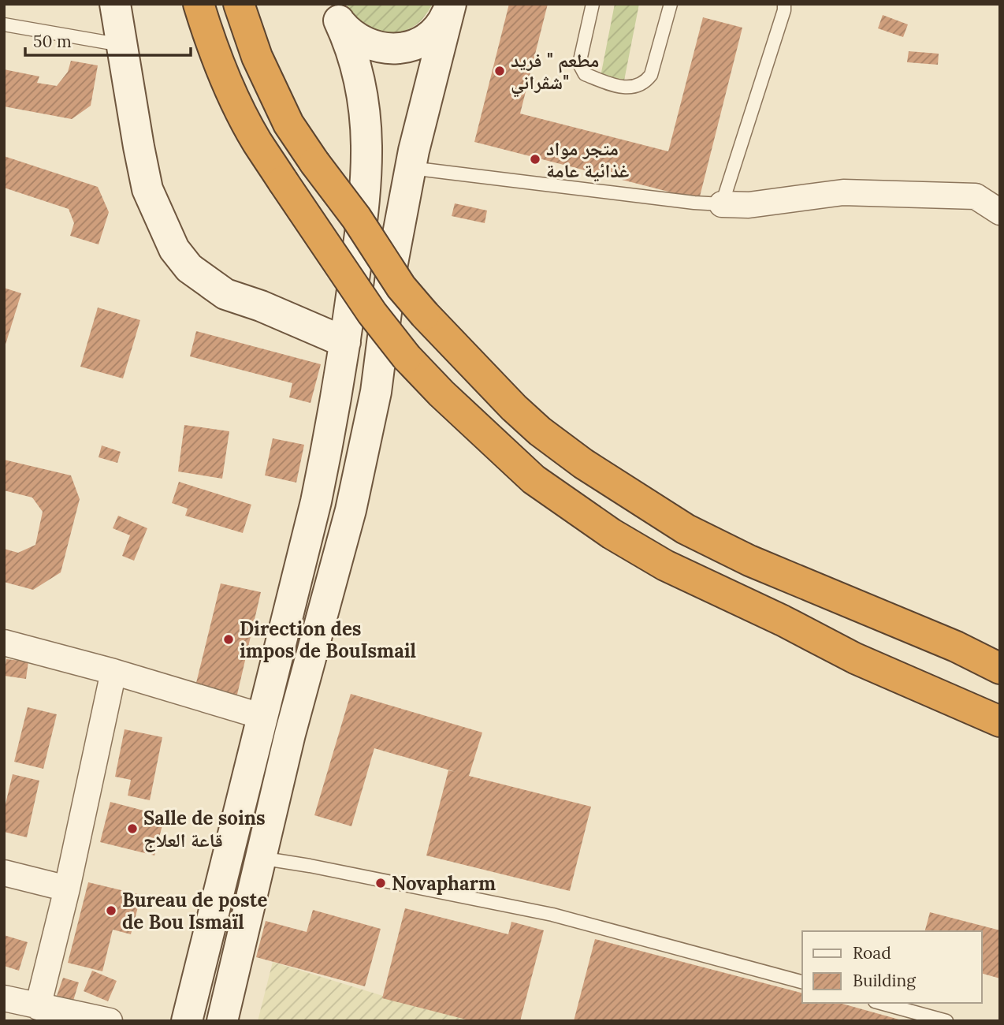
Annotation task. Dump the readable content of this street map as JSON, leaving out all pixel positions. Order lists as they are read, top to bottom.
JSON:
{
  "places": [
    "مطعم \" فريد شڨراني\"",
    "متجر مواد غذائية عامة",
    "Direction des impos de BouIsmail",
    "Salle de soins قاعة العلاج",
    "Novapharm",
    "Bureau de poste de Bou Ismaïl"
  ],
  "legend": ["Road", "Building"],
  "scale_bar": "50 m"
}
